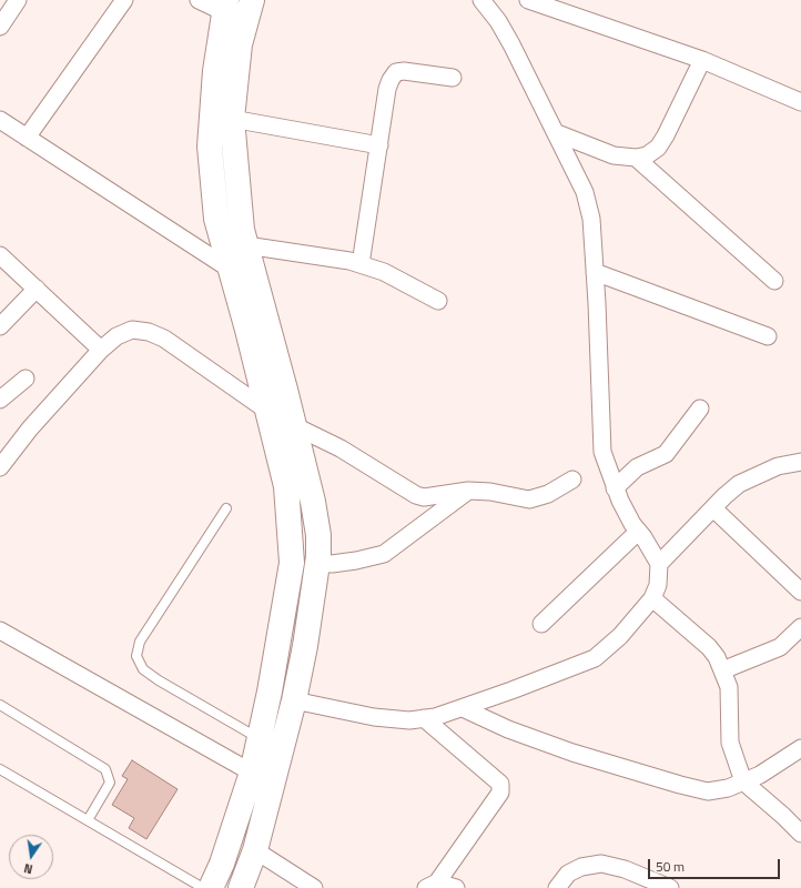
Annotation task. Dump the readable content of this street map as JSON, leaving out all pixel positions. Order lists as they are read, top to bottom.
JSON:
{
  "scale_bar": "50 m",
  "north": "bottom"
}
